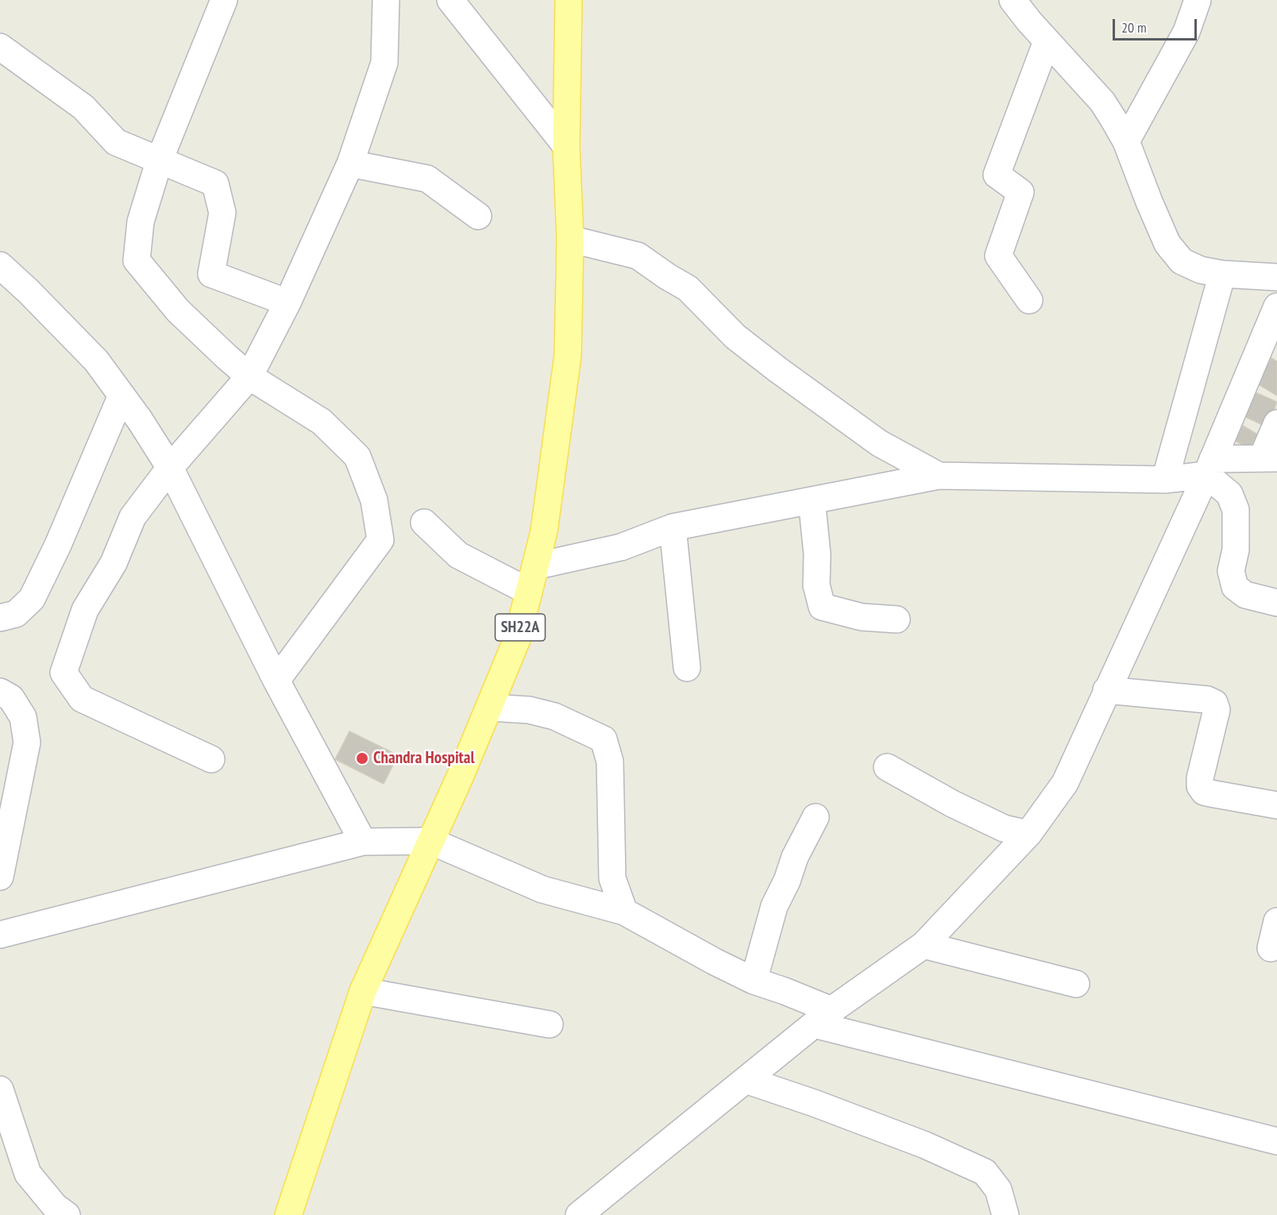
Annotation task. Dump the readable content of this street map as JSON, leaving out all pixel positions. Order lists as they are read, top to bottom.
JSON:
{
  "streets": {
    "main road": ["SH22A"]
  },
  "places": ["Chandra Hospital"],
  "scale_bar": "20 m"
}
